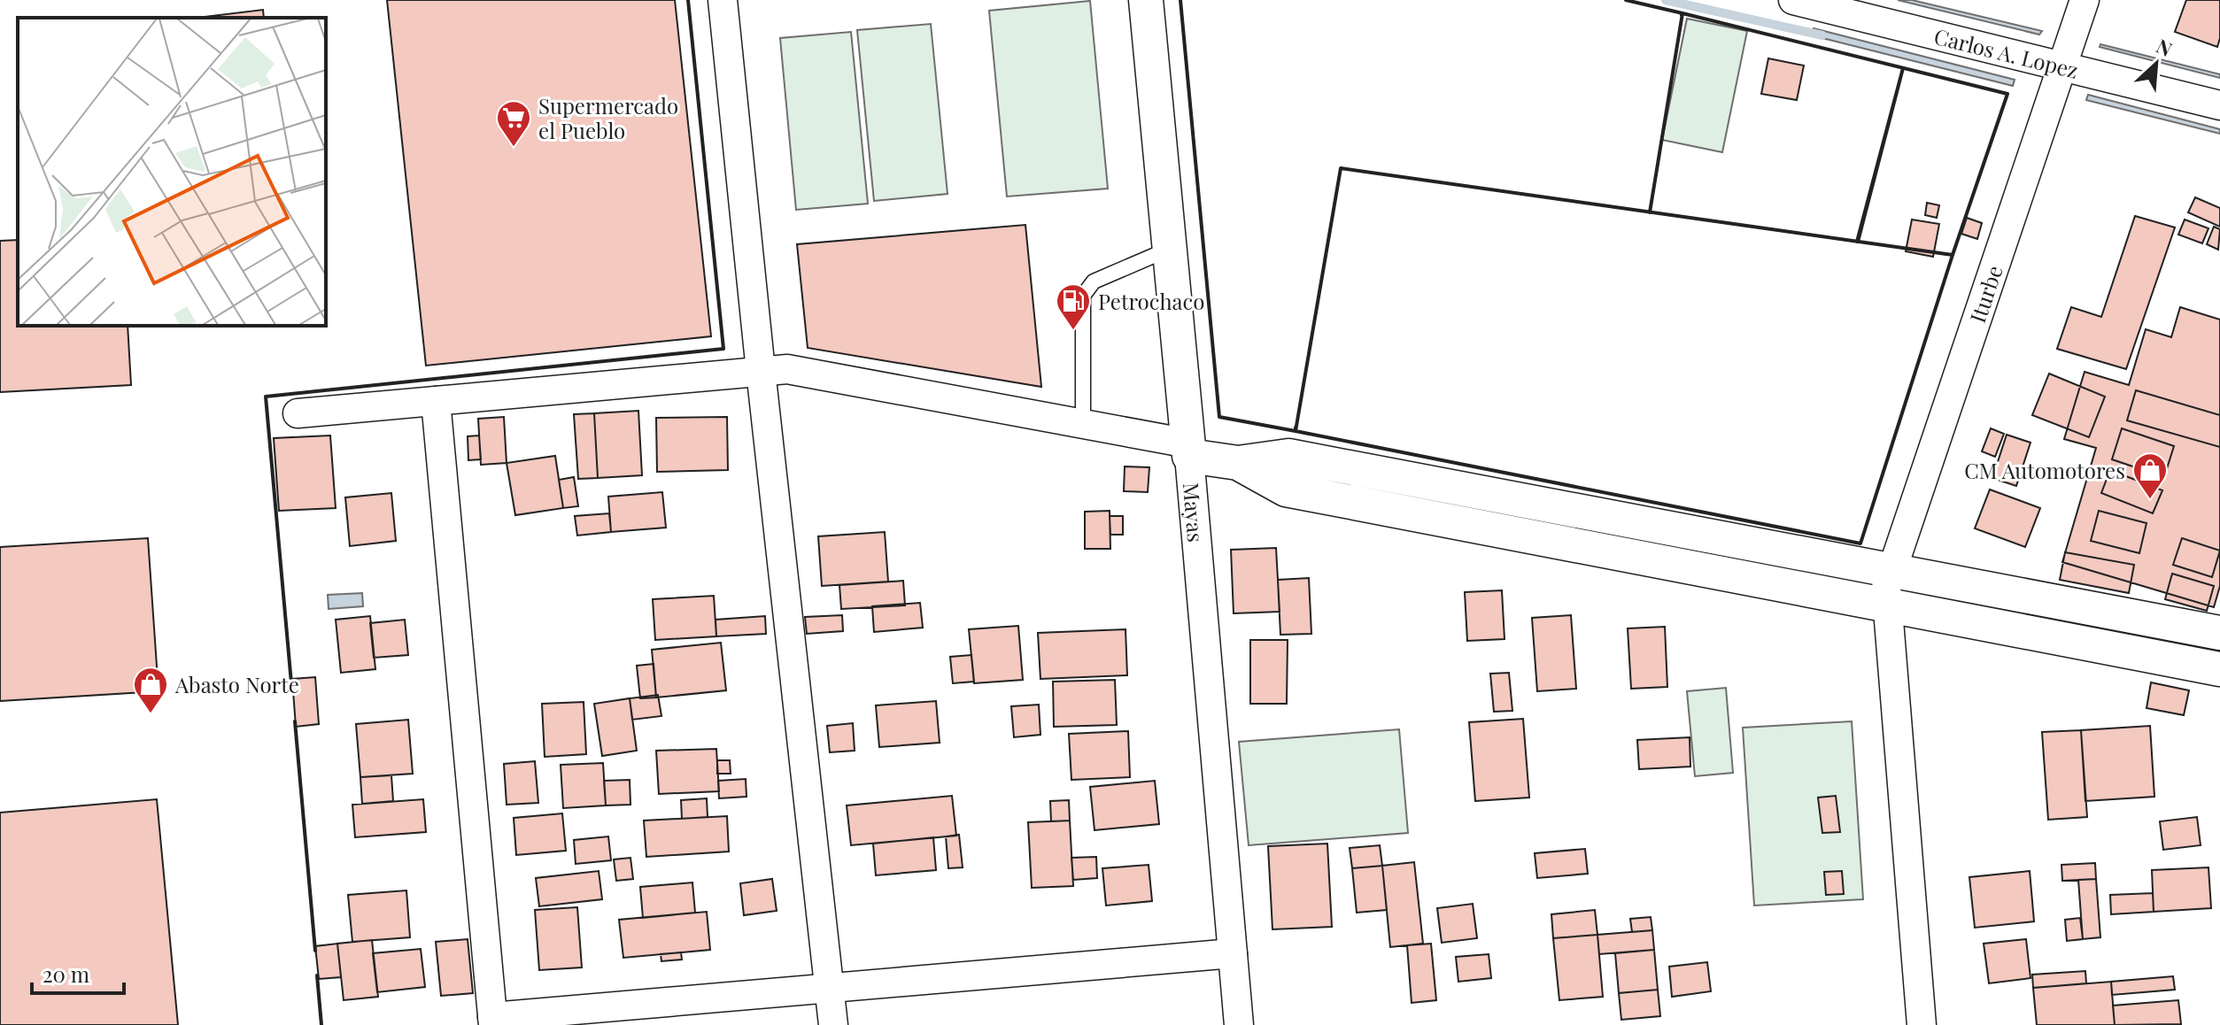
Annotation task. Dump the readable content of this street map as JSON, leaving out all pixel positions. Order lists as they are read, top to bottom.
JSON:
{
  "streets": {
    "street": ["Carlos A. Lopez", "Iturbe", "Mayas"]
  },
  "crossings": [
    ["Carlos A. Lopez", "Iturbe"]
  ],
  "places": {
    "supermarket": ["Supermercado el Pueblo"],
    "fuel station": ["Petrochaco"],
    "shop": ["CM Automotores", "Abasto Norte"]
  },
  "scale_bar": "20 m",
  "north": "top right"
}
